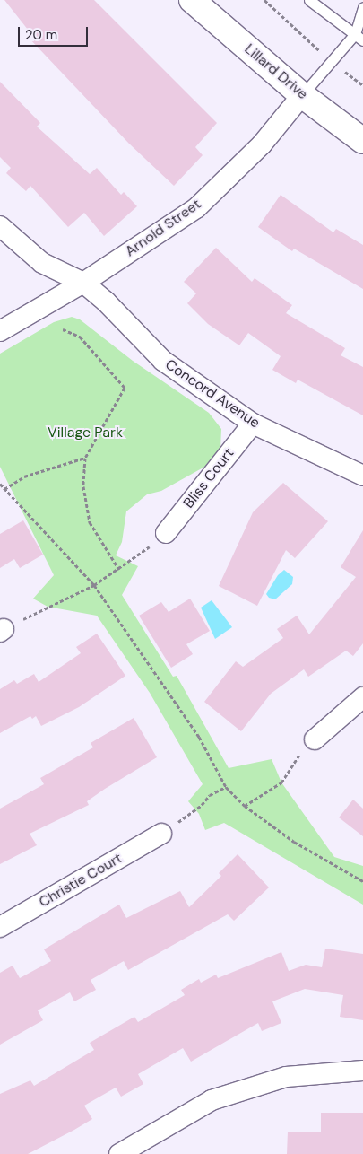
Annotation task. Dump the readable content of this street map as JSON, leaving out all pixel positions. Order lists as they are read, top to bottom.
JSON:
{
  "streets": {
    "street": [
      "Lillard Drive",
      "Arnold Street",
      "Concord Avenue",
      "Bliss Court",
      "Christie Court"
    ]
  },
  "crossings": [
    ["Lillard Drive", "Arnold Street"],
    ["Arnold Street", "Concord Avenue"],
    ["Concord Avenue", "Bliss Court"]
  ],
  "parks": ["Village Park"],
  "scale_bar": "20 m"
}
